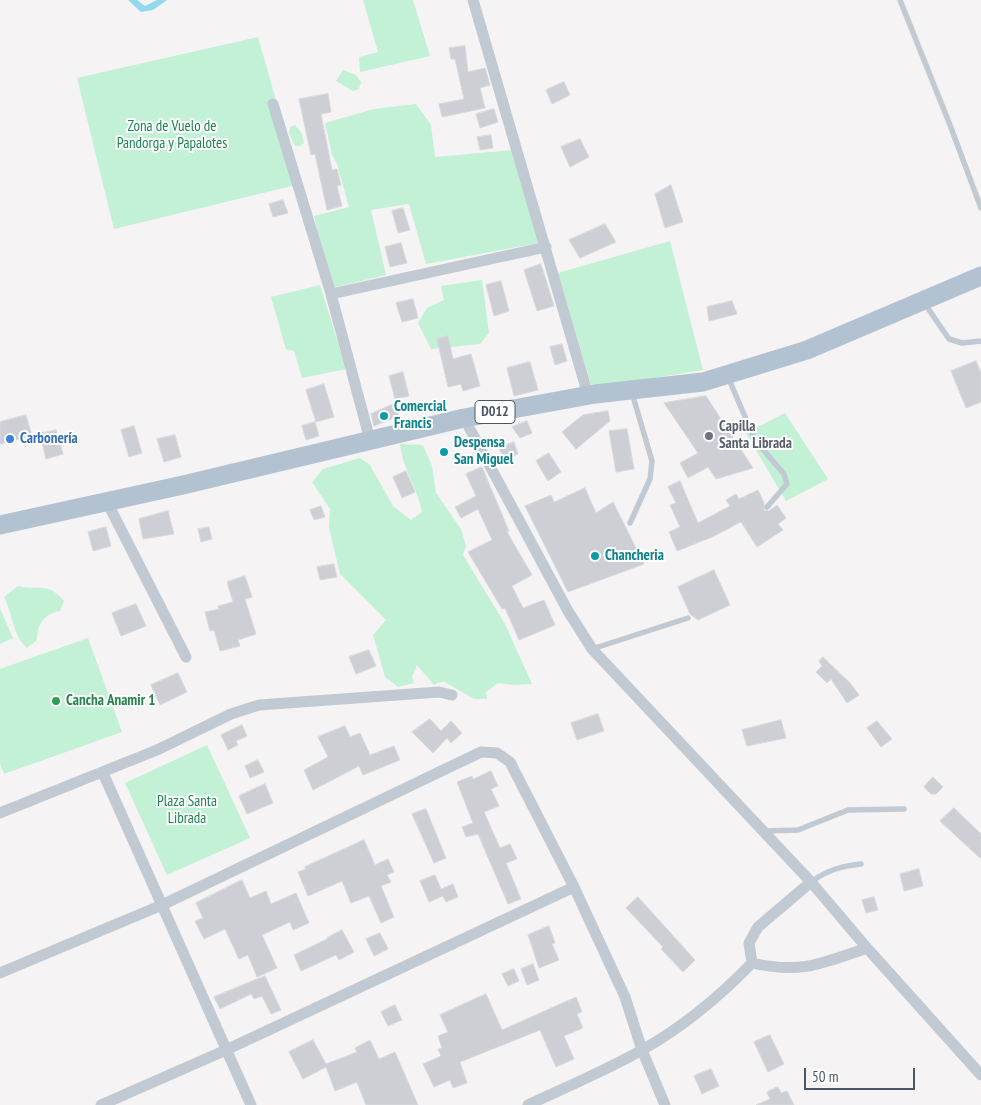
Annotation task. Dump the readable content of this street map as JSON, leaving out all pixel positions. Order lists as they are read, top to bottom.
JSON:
{
  "streets": {
    "main road": ["D012"]
  },
  "parks": ["Zona de Vuelo de Pandorga y Papalotes", "Plaza Santa Librada"],
  "places": [
    "Comercial Francis",
    "Capilla Santa Librada",
    "Carbonería",
    "Despensa San Miguel",
    "Chancheria",
    "Cancha Anamir 1"
  ],
  "scale_bar": "50 m"
}
